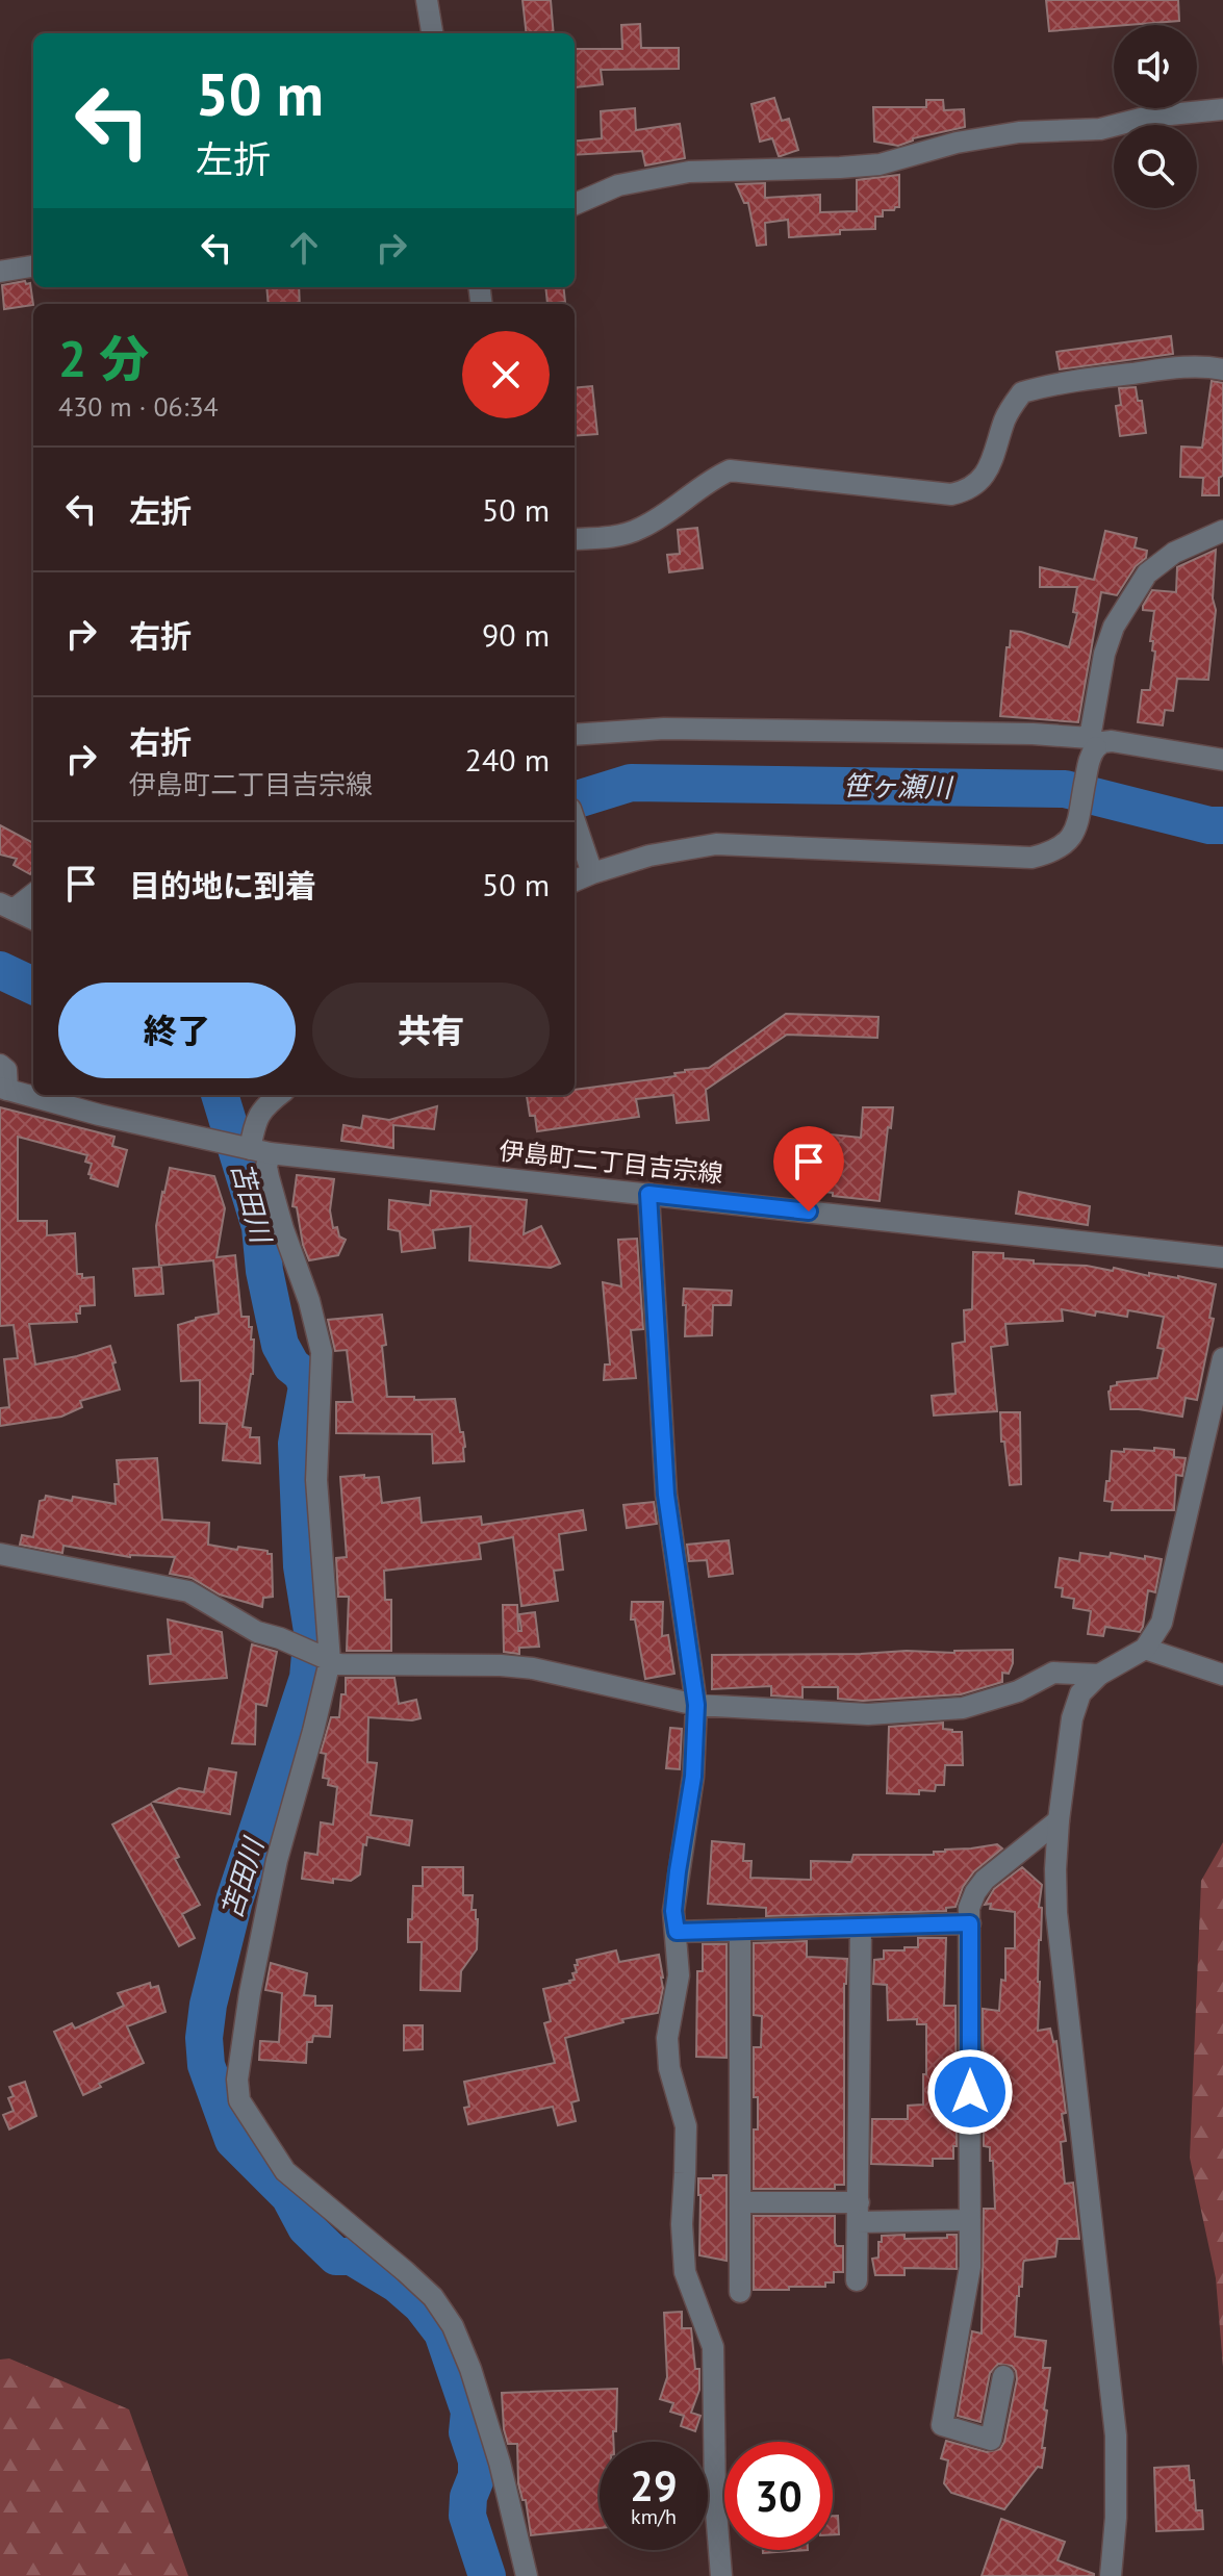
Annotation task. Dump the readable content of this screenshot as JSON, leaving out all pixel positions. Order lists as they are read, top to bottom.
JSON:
{
  "streets": {
    "street": ["伊島町二丁目吉宗線"]
  },
  "water": ["笹ヶ瀬川", "苫田川"],
  "page": {
    "turn": ["50 m", "左折"],
    "heading": ["2 分", "430 m · 06:34"],
    "list": [
      {
        "name": "左折",
        "value": "50 m"
      },
      {
        "name": "右折",
        "value": "90 m"
      },
      {
        "name": "右折",
        "note": "伊島町二丁目吉宗線",
        "value": "240 m"
      },
      {
        "name": "目的地に到着",
        "value": "50 m"
      }
    ],
    "buttons": ["終了", "共有"],
    "speed": "29 km/h",
    "limit": "30"
  }
}
